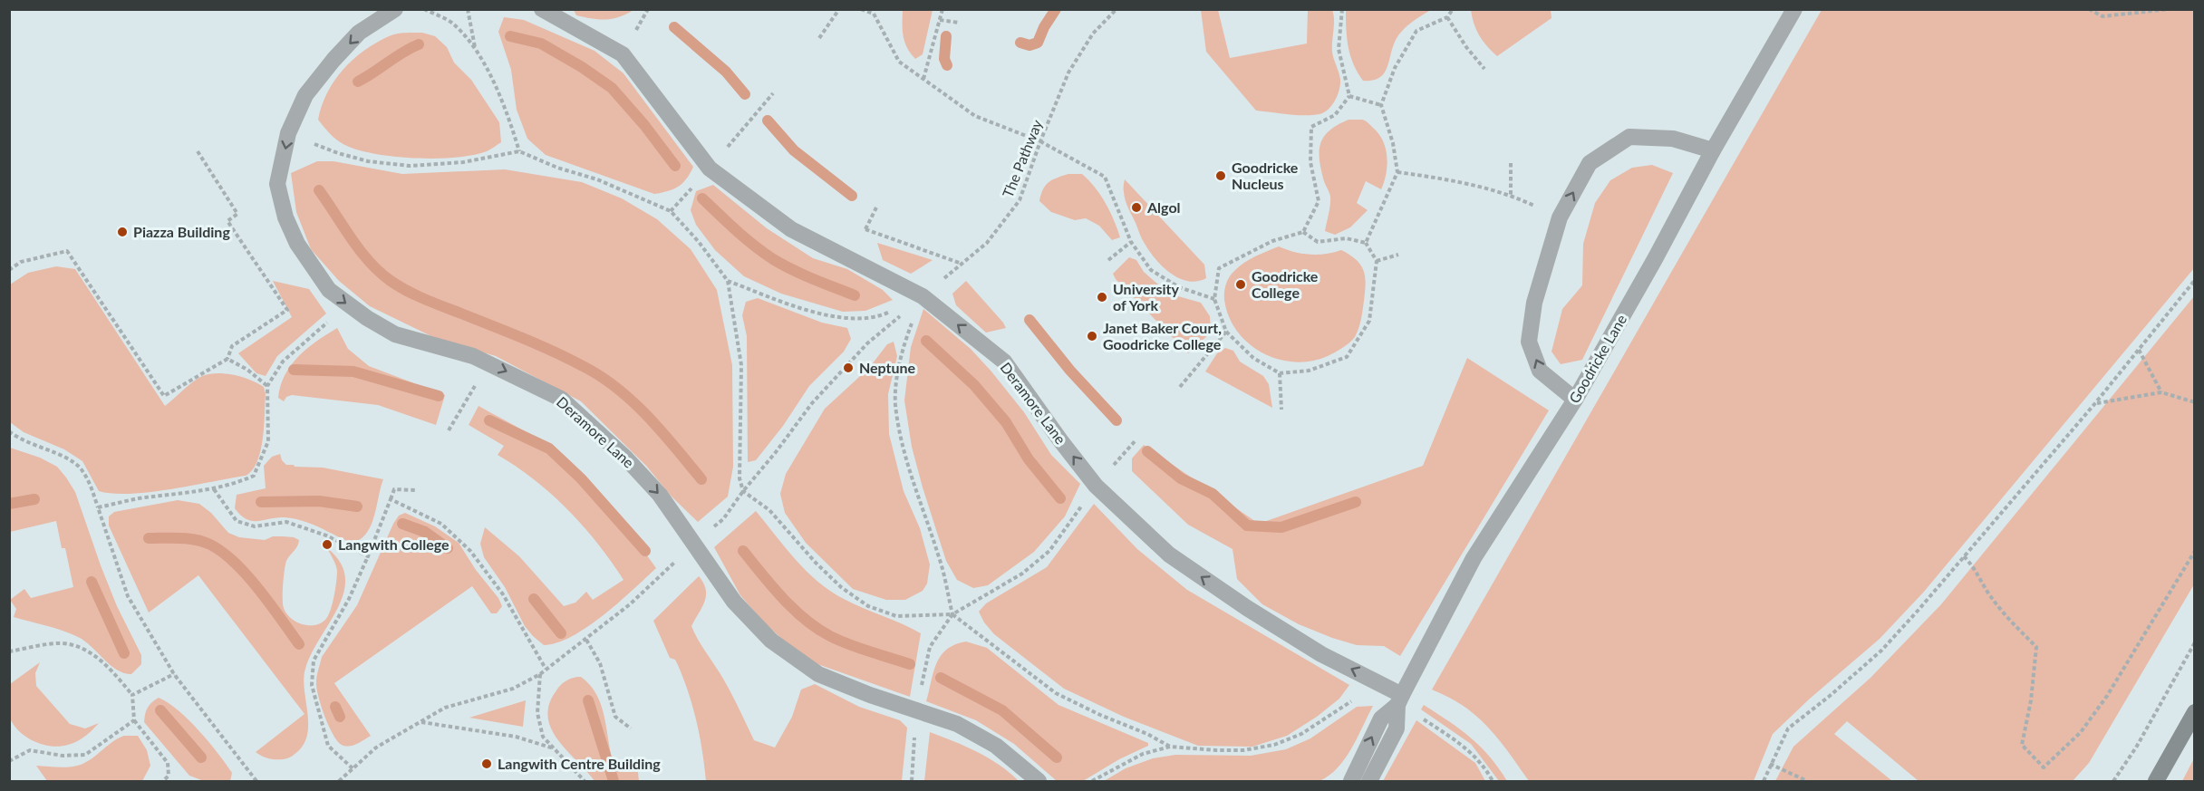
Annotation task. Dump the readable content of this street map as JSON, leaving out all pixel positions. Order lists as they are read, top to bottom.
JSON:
{
  "streets": {
    "street": ["Goodricke Lane", "Deramore Lane"],
    "path": ["The Pathway"]
  },
  "crossings": [
    ["The Pathway", "Deramore Lane"],
    ["Goodricke Lane", "Deramore Lane"]
  ],
  "places": [
    "Goodricke Nucleus",
    "Algol",
    "Piazza Building",
    "Goodricke College",
    "University of York",
    "Janet Baker Court, Goodricke College",
    "Neptune",
    "Langwith College",
    "Langwith Centre Building"
  ]
}
